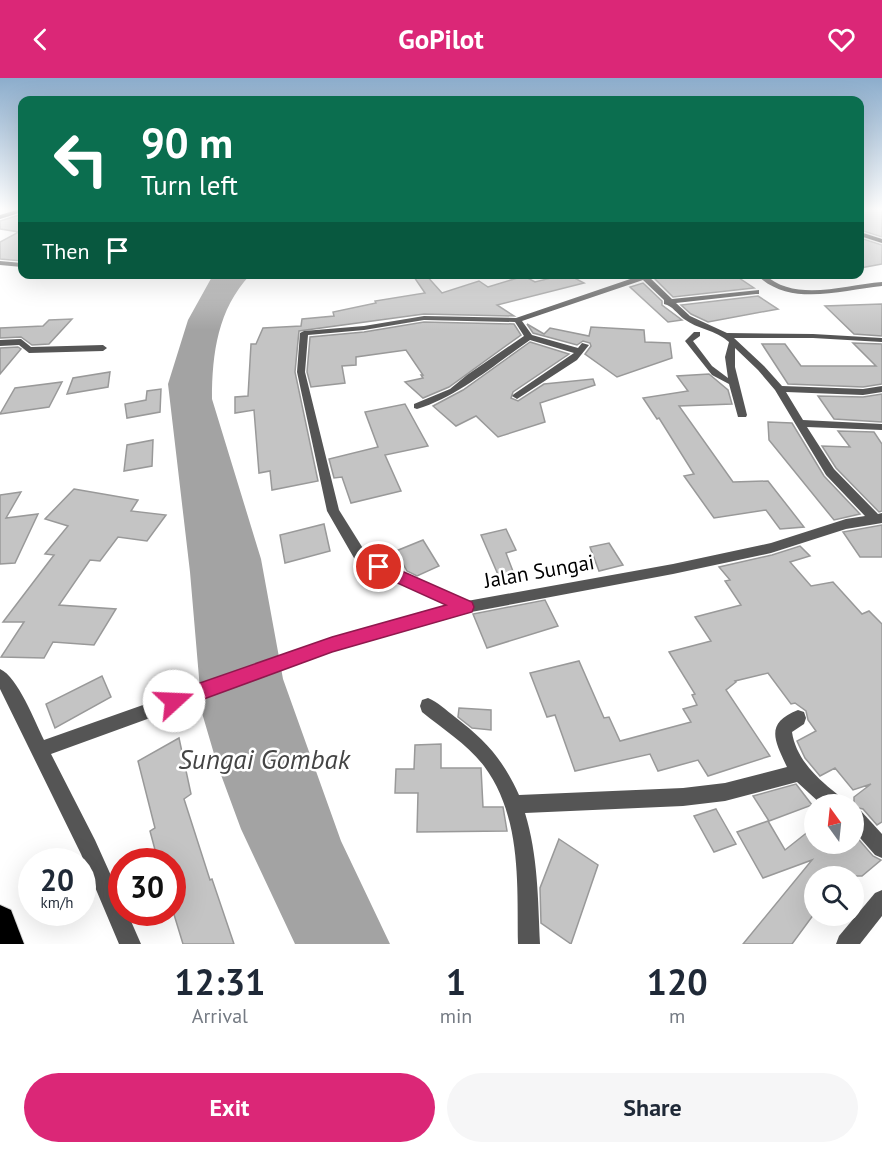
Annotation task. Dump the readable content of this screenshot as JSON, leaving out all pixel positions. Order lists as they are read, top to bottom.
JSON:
{
  "streets": {
    "street": ["Jalan Sungai"]
  },
  "water": ["Sungai Gombak"],
  "north": "top",
  "page": {
    "header": "GoPilot",
    "turn": ["90 m", "Turn left"],
    "then": "Then",
    "speed": "20 km/h",
    "limit": "30",
    "eta": [
      "12:31",
      "Arrival",
      "1",
      "min",
      "120",
      "m"
    ],
    "buttons": ["Exit", "Share"]
  }
}
